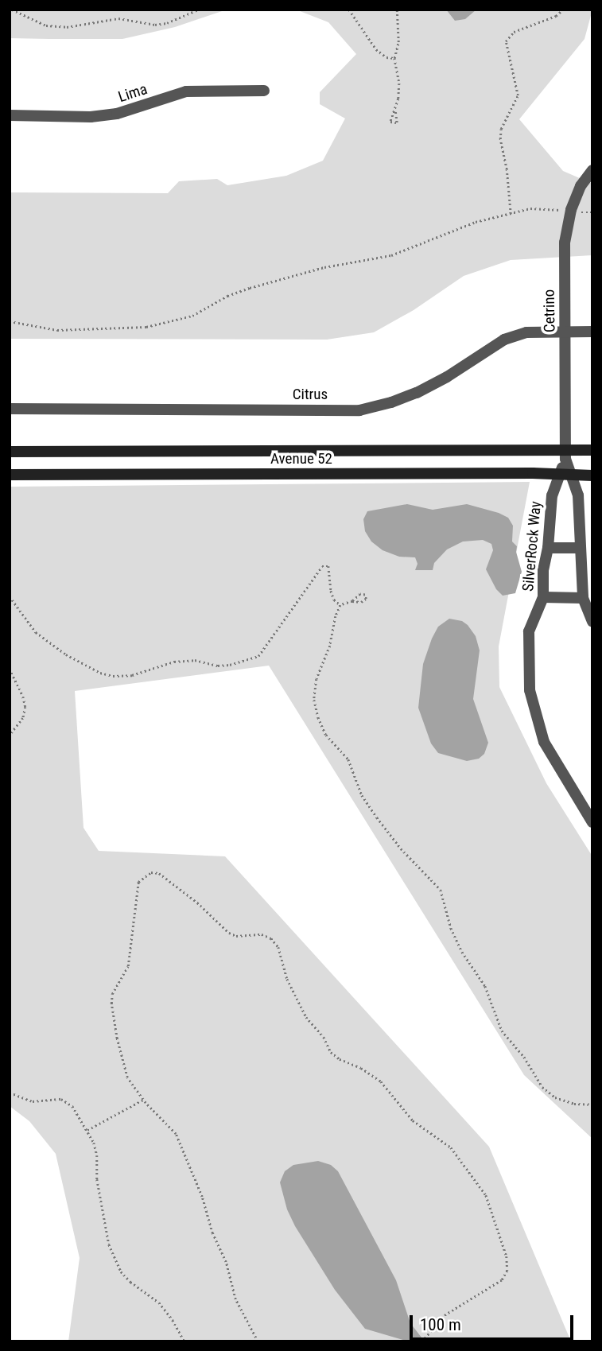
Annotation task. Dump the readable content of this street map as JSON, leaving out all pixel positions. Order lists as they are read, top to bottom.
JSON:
{
  "streets": {
    "main road": ["Avenue 52"],
    "street": [
      "Lima",
      "Cetrino",
      "Citrus",
      "SilverRock Way"
    ]
  },
  "crossings": [
    ["Cetrino", "Citrus"],
    ["Cetrino", "Avenue 52"],
    ["Cetrino", "SilverRock Way"],
    ["Avenue 52", "SilverRock Way"]
  ],
  "scale_bar": "100 m"
}
